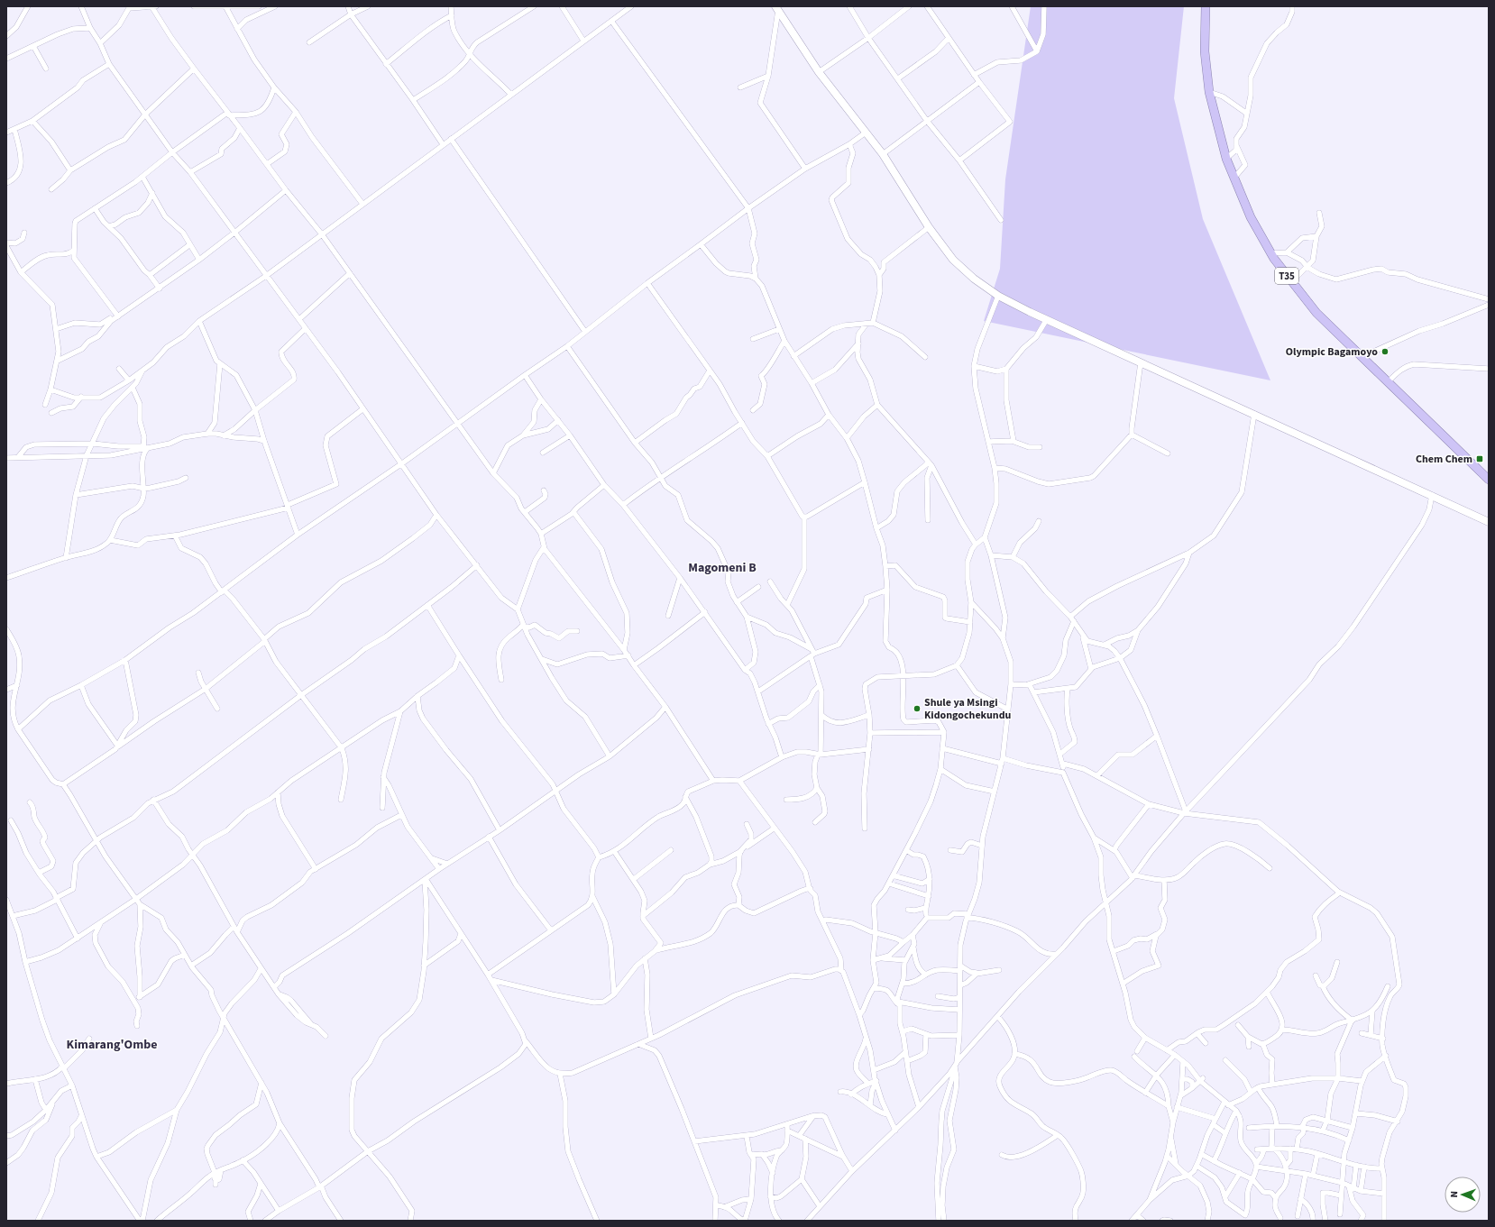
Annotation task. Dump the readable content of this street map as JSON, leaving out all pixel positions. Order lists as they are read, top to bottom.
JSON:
{
  "streets": {
    "highway": ["T35"]
  },
  "districts": ["Magomeni B", "Kimarang'Ombe"],
  "places": {
    "other": ["Olympic Bagamoyo", "Shule ya Msingi Kidongochekundu"],
    "transit": ["Chem Chem"]
  },
  "north": "left"
}
